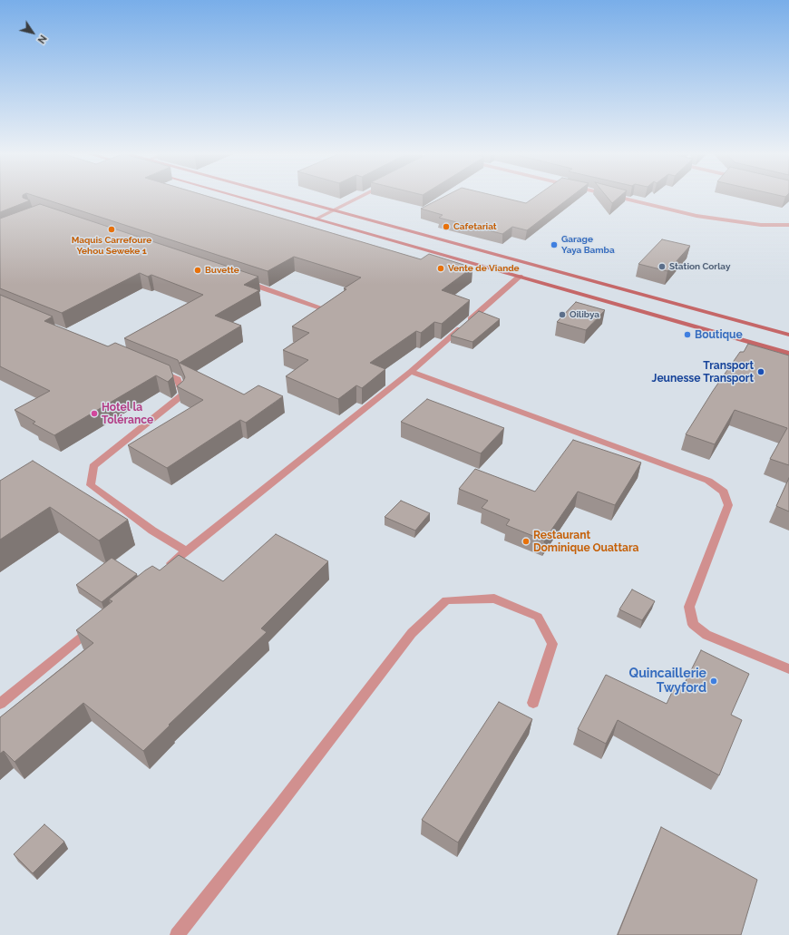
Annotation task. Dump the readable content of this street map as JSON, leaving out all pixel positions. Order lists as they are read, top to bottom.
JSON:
{
  "places": [
    "Cafetariat",
    "Maquis Carrefoure Yehou Seweke 1",
    "Garage Yaya Bamba",
    "Station Corlay",
    "Vente de Viande",
    "Buvette",
    "Oilibya",
    "Boutique",
    "Transport Jeunesse Transport",
    "Hotel la Tolérance",
    "Restaurant Dominique Ouattara",
    "Quincaillerie Twyford"
  ],
  "north": "bottom right"
}
